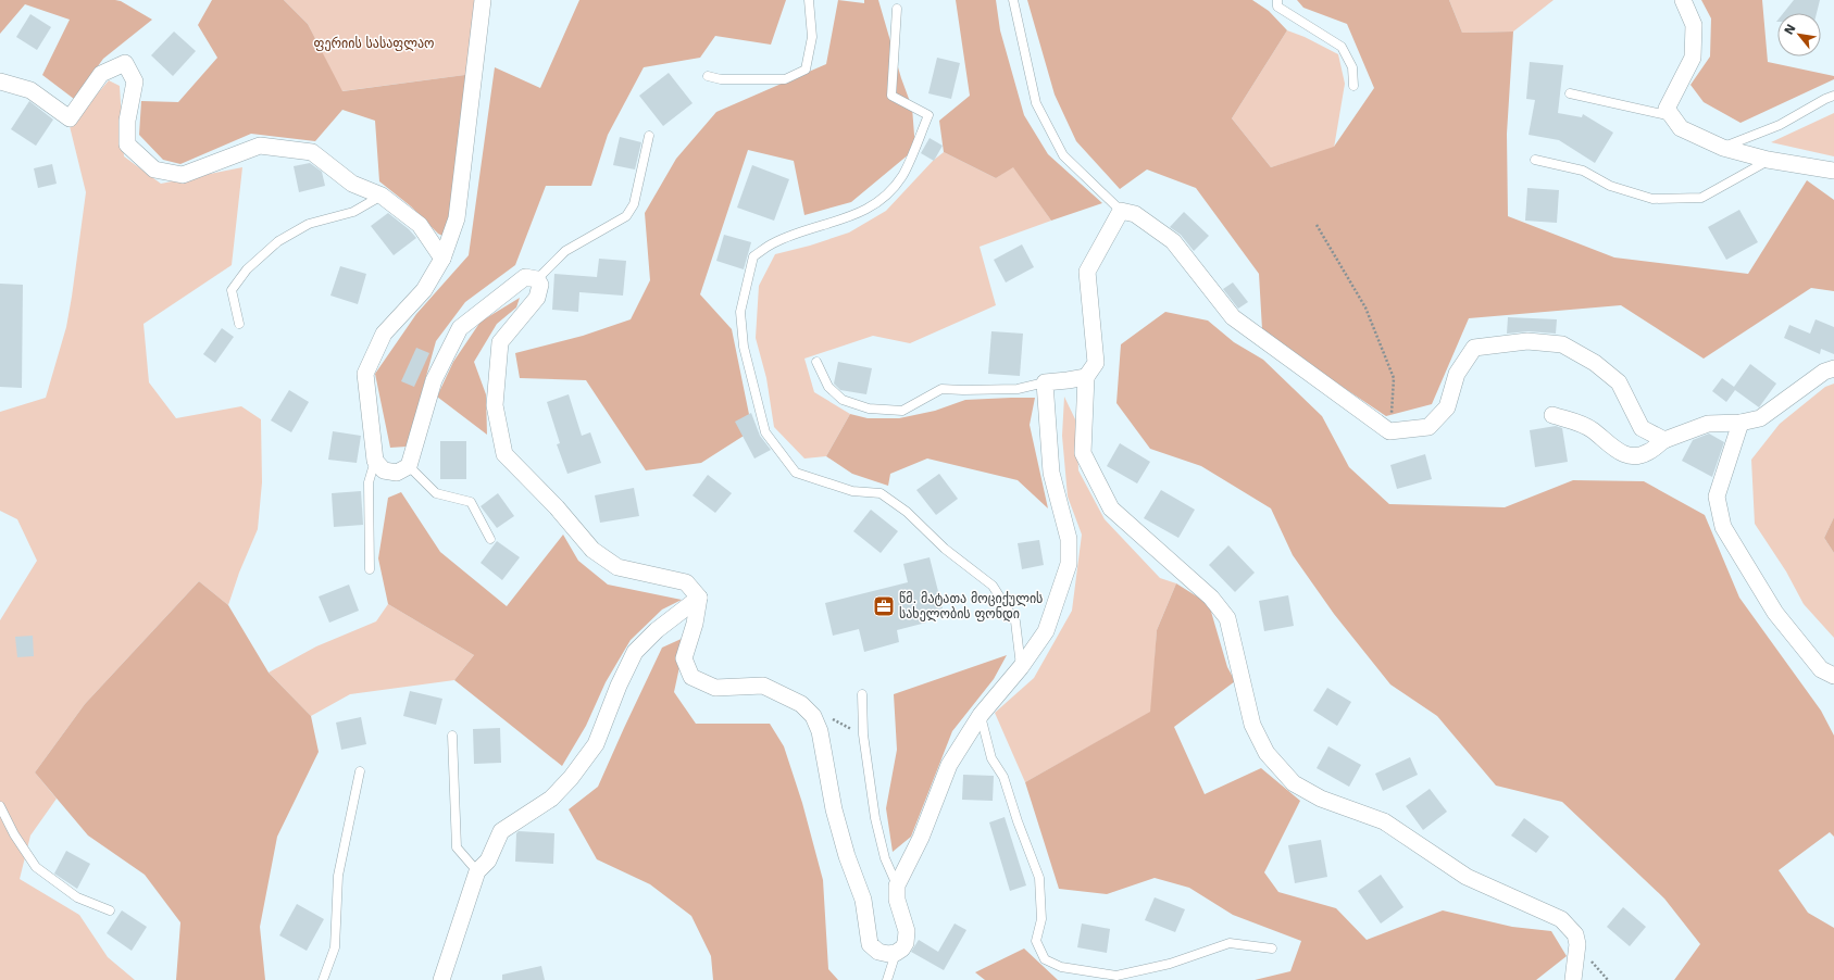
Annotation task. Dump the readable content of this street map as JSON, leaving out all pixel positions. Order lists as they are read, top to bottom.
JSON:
{
  "parks": ["ფერიის სასაფლაო"],
  "places": {
    "office": ["წმ. მატათა მოციქულის სახელობის ფონდი"]
  },
  "north": "top left"
}
